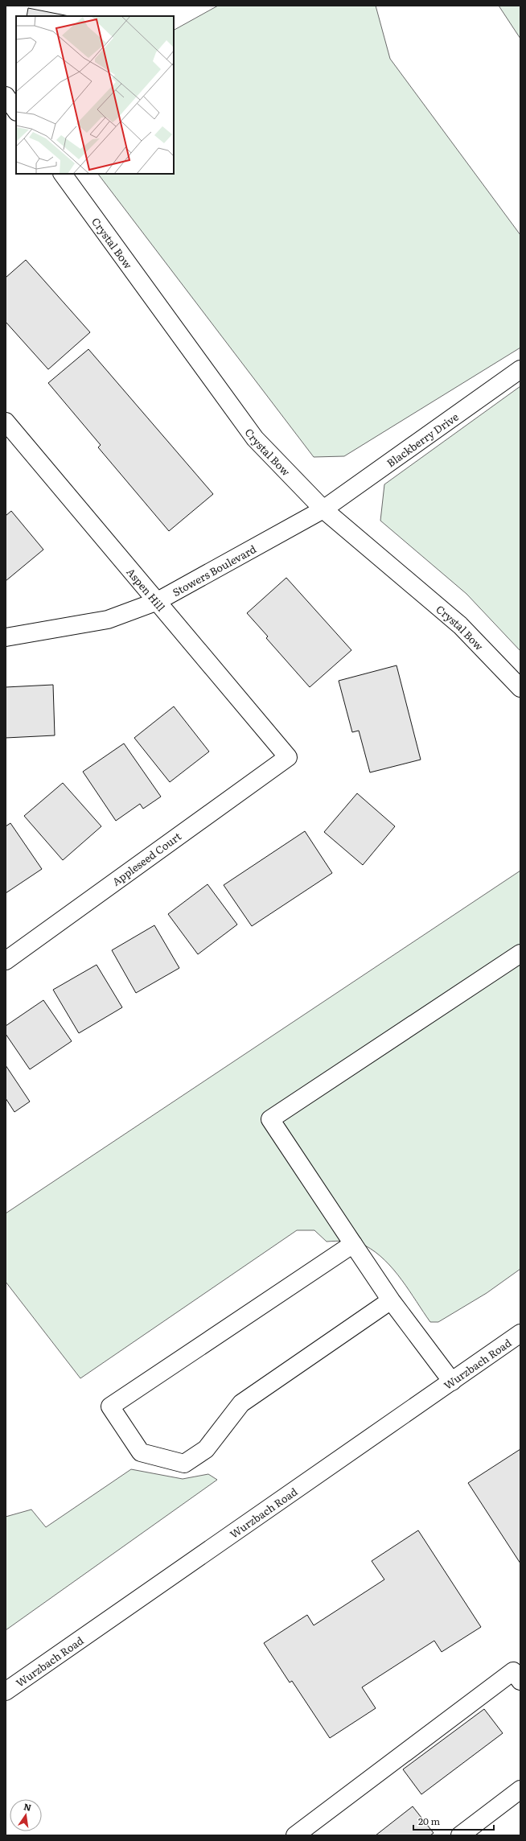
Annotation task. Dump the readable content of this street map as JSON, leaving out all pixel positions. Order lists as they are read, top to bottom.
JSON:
{
  "streets": {
    "street": [
      "Crystal Bow",
      "Blackberry Drive",
      "Stowers Boulevard",
      "Aspen Hill",
      "Appleseed Court",
      "Wurzbach Road"
    ]
  },
  "crossings": [
    ["Crystal Bow", "Blackberry Drive"],
    ["Crystal Bow", "Stowers Boulevard"],
    ["Blackberry Drive", "Stowers Boulevard"],
    ["Stowers Boulevard", "Aspen Hill"],
    ["Aspen Hill", "Appleseed Court"]
  ],
  "scale_bar": "20 m",
  "north": "top"
}
